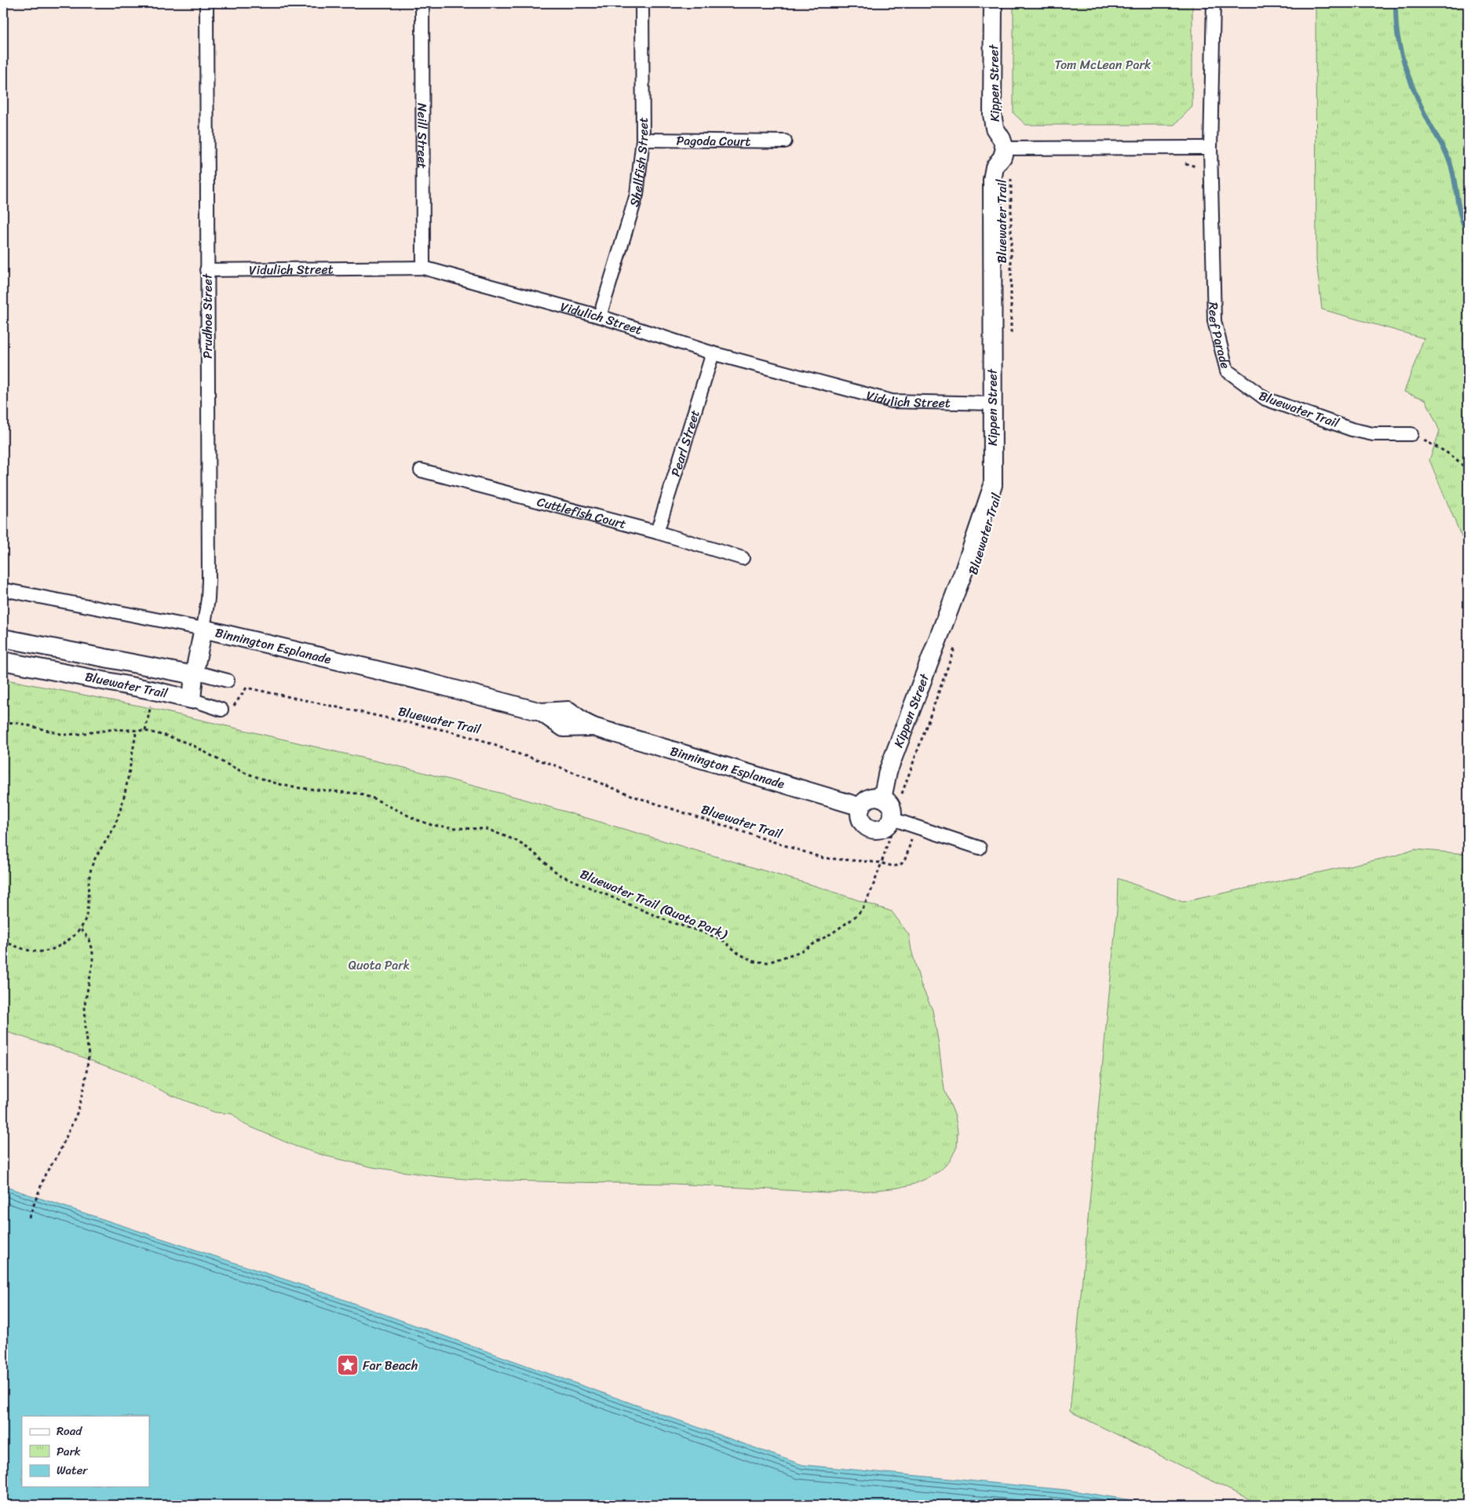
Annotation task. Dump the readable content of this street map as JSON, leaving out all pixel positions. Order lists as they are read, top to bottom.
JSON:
{
  "streets": {
    "street": [
      "Kippen Street",
      "Neill Street",
      "Pagoda Court",
      "Shellfish Street",
      "Vidulich Street",
      "Prudhoe Street",
      "Reef Parade",
      "Pearl Street",
      "Cuttlefish Court",
      "Binnington Esplanade"
    ],
    "path": ["Bluewater Trail", "Bluewater Trail (Quota Park)"]
  },
  "crossings": [
    ["Kippen Street", "Vidulich Street"],
    ["Kippen Street", "Binnington Esplanade"],
    ["Neill Street", "Vidulich Street"],
    ["Pagoda Court", "Shellfish Street"],
    ["Shellfish Street", "Vidulich Street"],
    ["Bluewater Trail", "Bluewater Trail (Quota Park)"],
    ["Vidulich Street", "Prudhoe Street"],
    ["Vidulich Street", "Pearl Street"],
    ["Prudhoe Street", "Binnington Esplanade"],
    ["Pearl Street", "Cuttlefish Court"]
  ],
  "parks": ["Tom McLean Park", "Quota Park"],
  "places": {
    "place": ["Far Beach"]
  },
  "legend": ["Road", "Park", "Water"]
}
